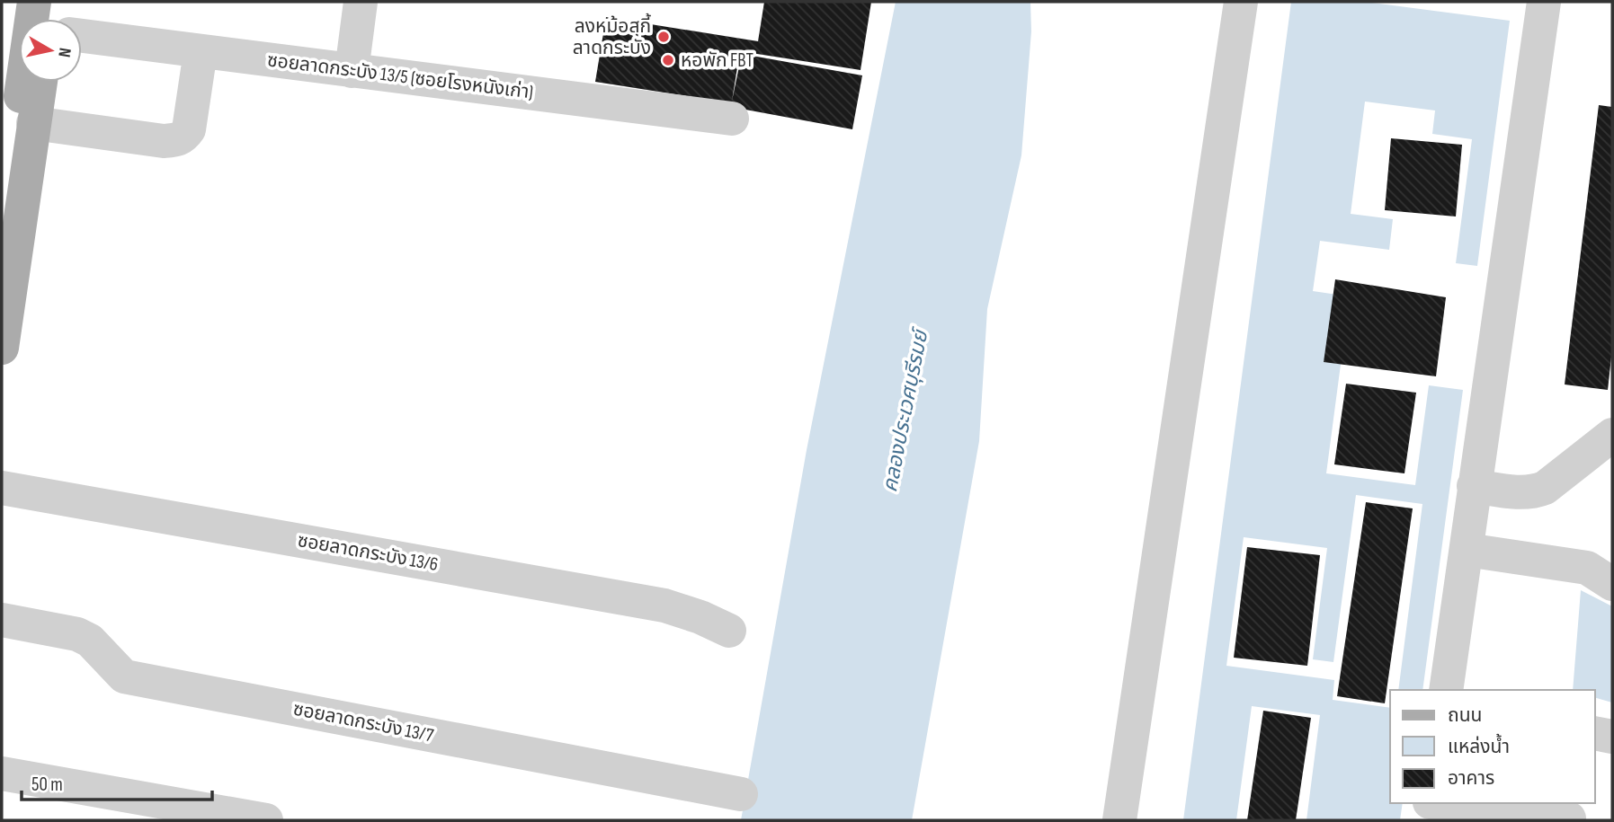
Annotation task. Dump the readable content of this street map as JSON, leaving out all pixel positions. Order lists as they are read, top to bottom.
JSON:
{
  "streets": {
    "street": ["ซอยลาดกระบัง 13/5 (ซอยโรงหนังเก่า)", "ซอยลาดกระบัง 13/6", "ซอยลาดกระบัง 13/7"]
  },
  "water": ["คลองประเวศบุรีรมย์"],
  "places": ["ลงหม้อสุกี้ ลาดกระบัง", "หอพัก FBT"],
  "legend": ["ถนน", "แหล่งน้ำ", "อาคาร"],
  "scale_bar": "50 m",
  "north": "right"
}
